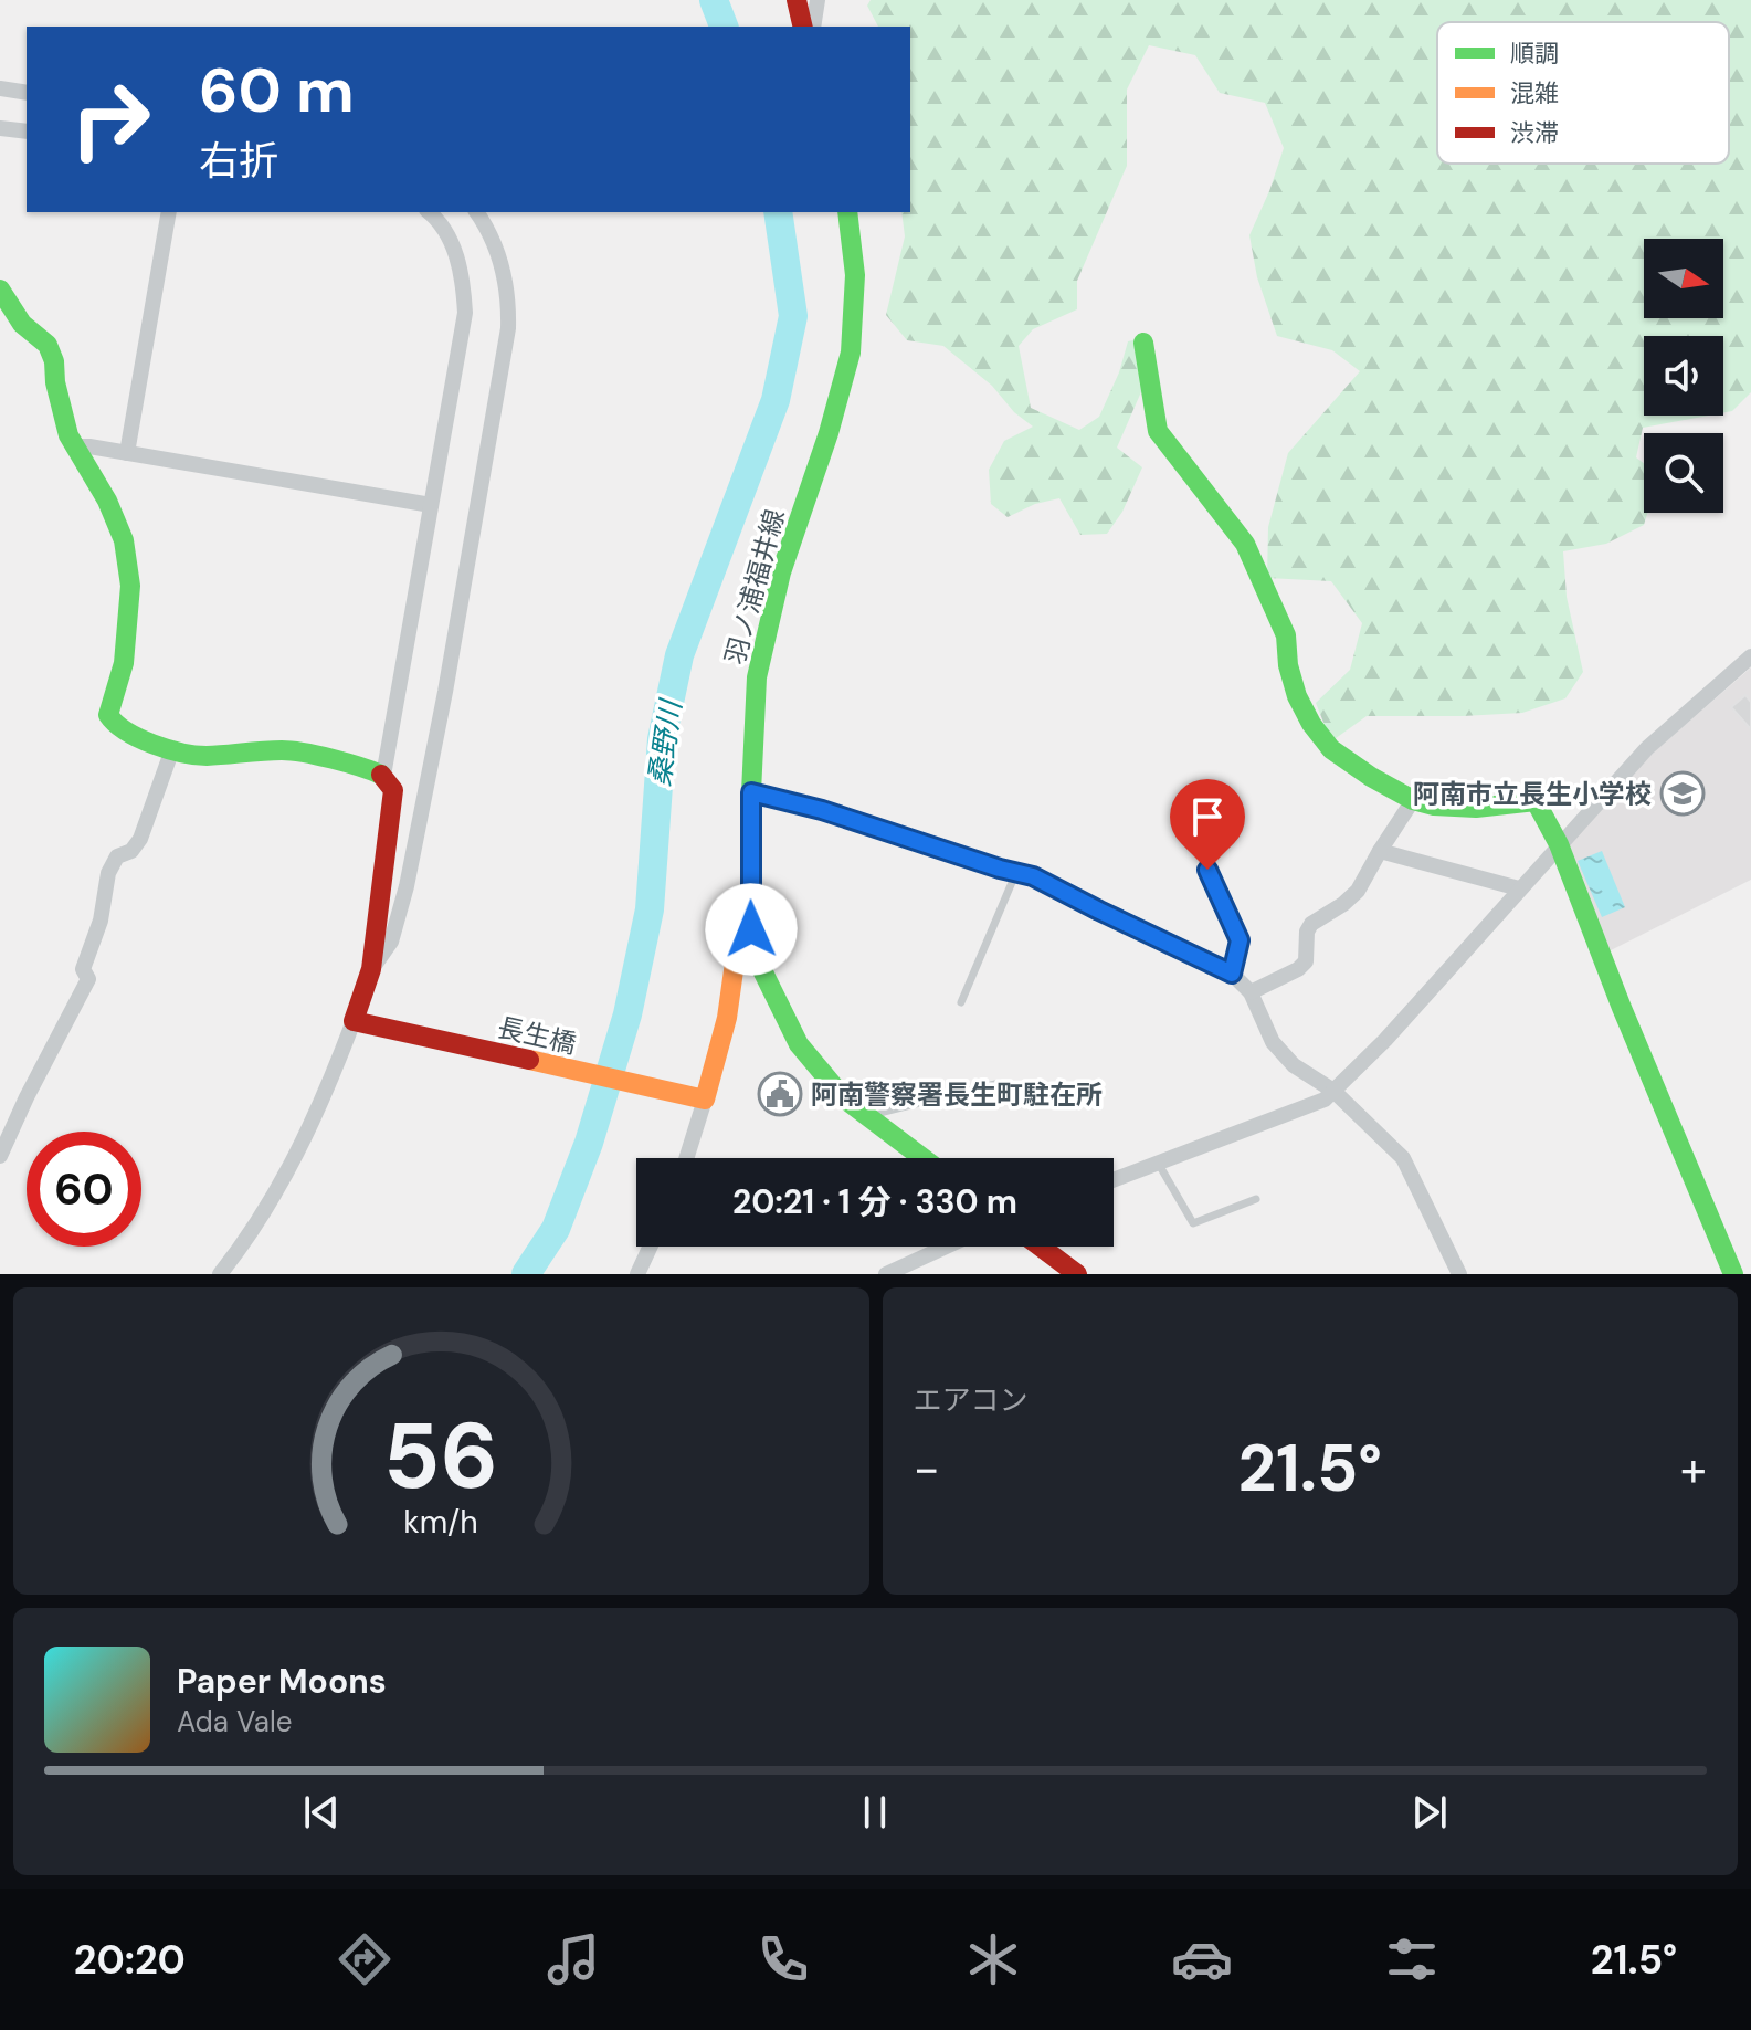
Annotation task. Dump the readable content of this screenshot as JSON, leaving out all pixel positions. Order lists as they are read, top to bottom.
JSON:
{
  "streets": {
    "street": ["羽ノ浦福井線", "長生橋"]
  },
  "water": ["桑野川"],
  "places": {
    "school or university": ["阿南市立長生小学校"],
    "public building": ["阿南警察署長生町駐在所"]
  },
  "legend": ["順調", "混雑", "渋滞"],
  "north": "right",
  "page": {
    "turn": ["60 m", "右折"],
    "limit": "60",
    "trip": "20:21 · 1 分 · 330 m",
    "tile": "エアコン",
    "heat": ["−", "21.5°", "+"],
    "song": ["Paper Moons", "Ada Vale"],
    "tabs": ["20:20", "21.5°"],
    "gauge": ["56", "km/h"]
  }
}
